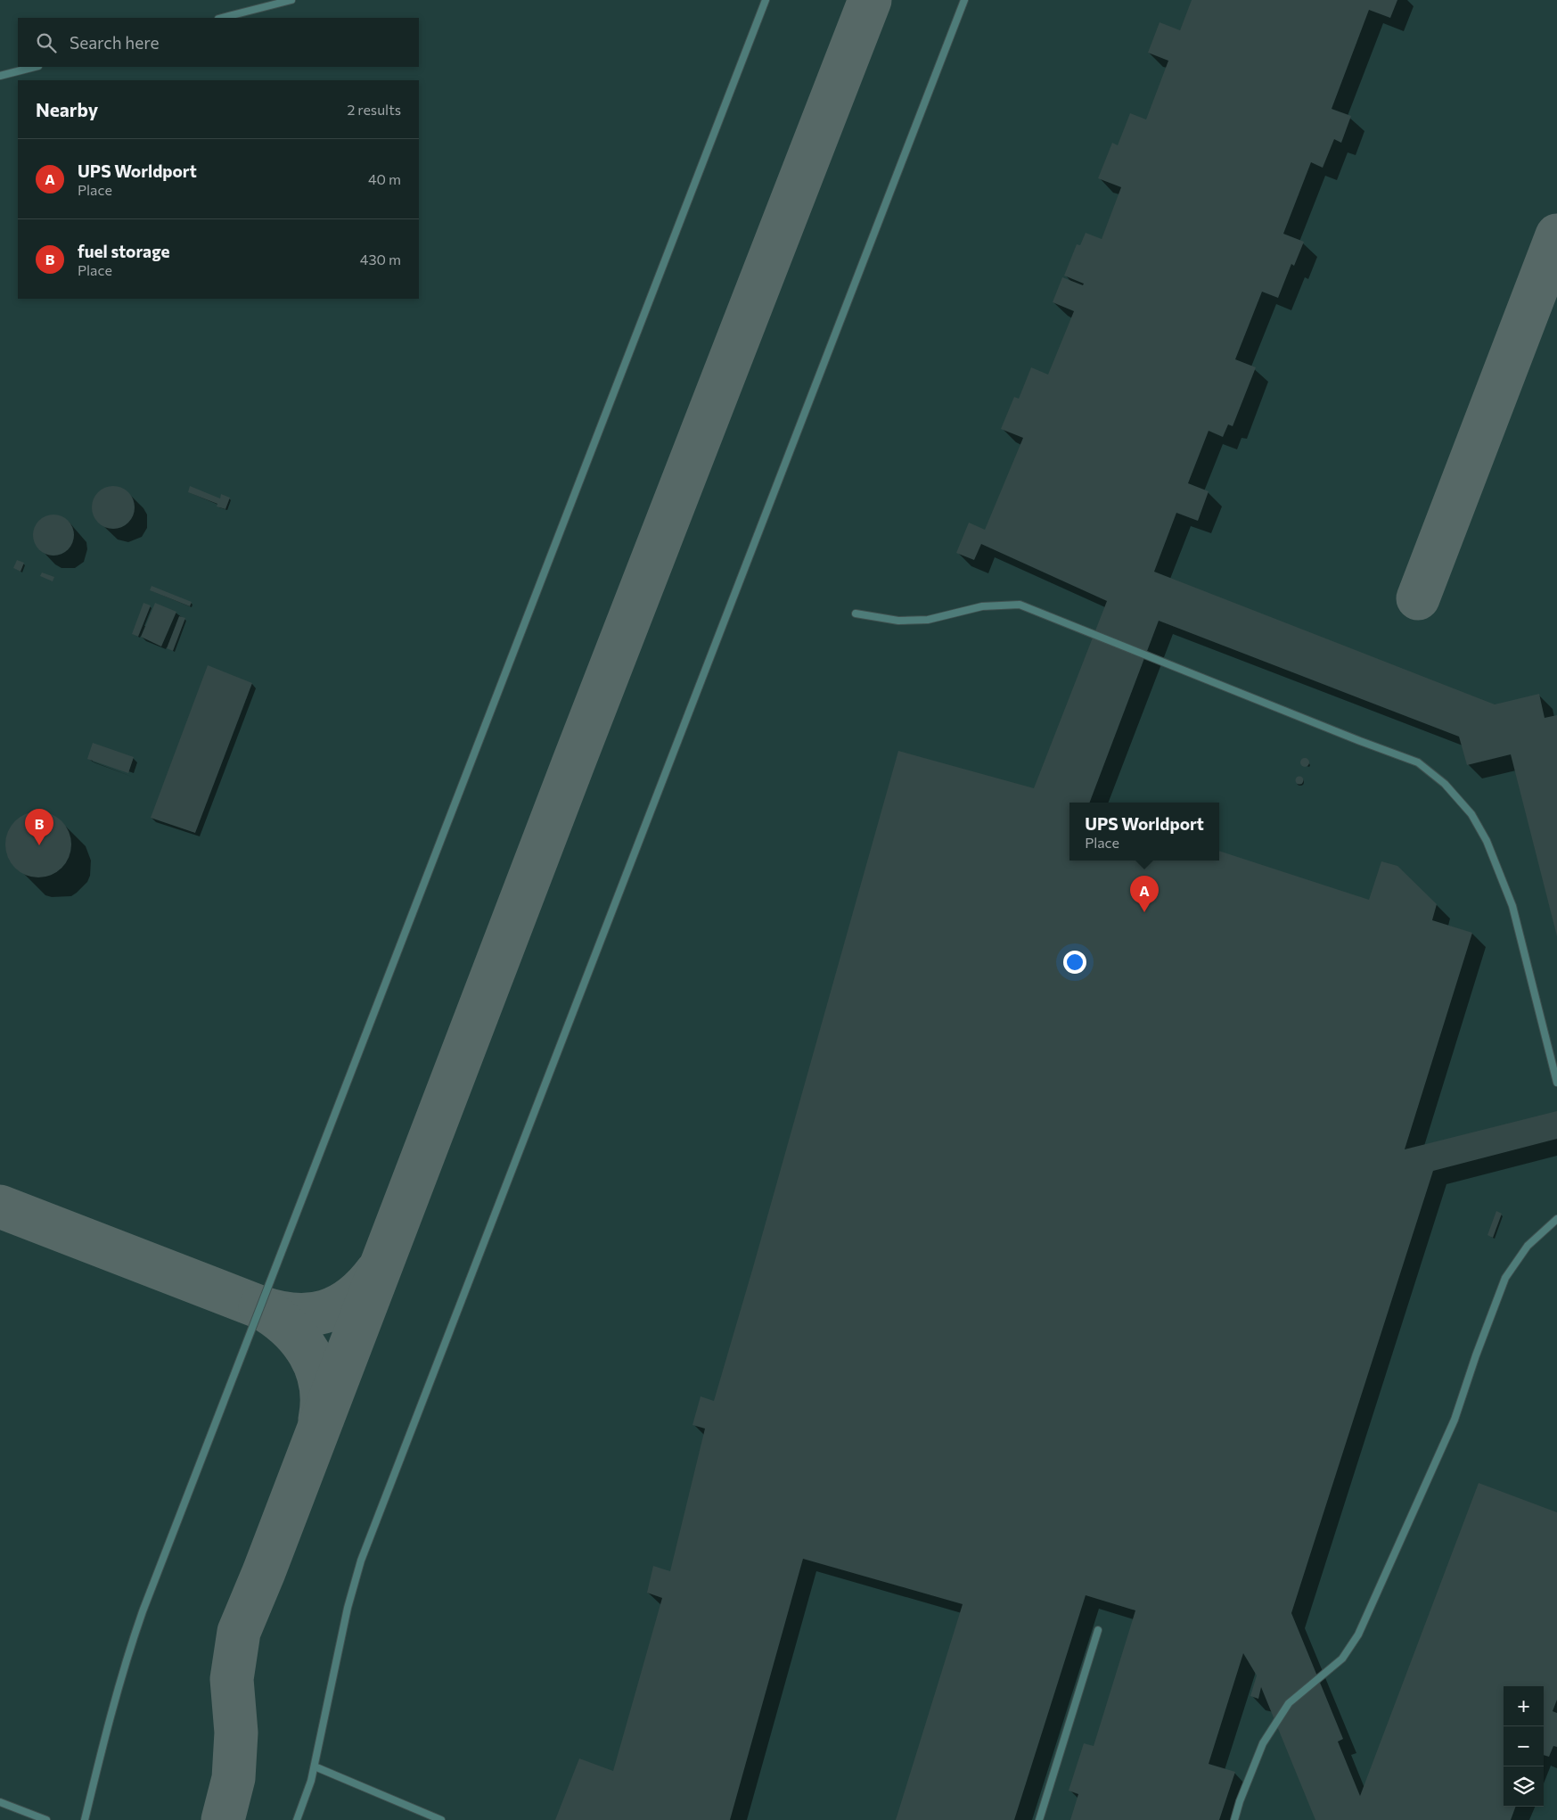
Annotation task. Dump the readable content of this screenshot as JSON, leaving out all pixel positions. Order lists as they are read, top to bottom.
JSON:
{
  "page": {
    "search": "Search here",
    "heading": ["Nearby", "2 results"],
    "list": [
      {
        "mark": "A",
        "name": "UPS Worldport",
        "note": "Place",
        "value": "40 m"
      },
      {
        "mark": "B",
        "name": "fuel storage",
        "note": "Place",
        "value": "430 m"
      }
    ],
    "popup": ["UPS Worldport", "Place"],
    "pins": ["B", "A"],
    "map_buttons": ["+", "−"]
  }
}
